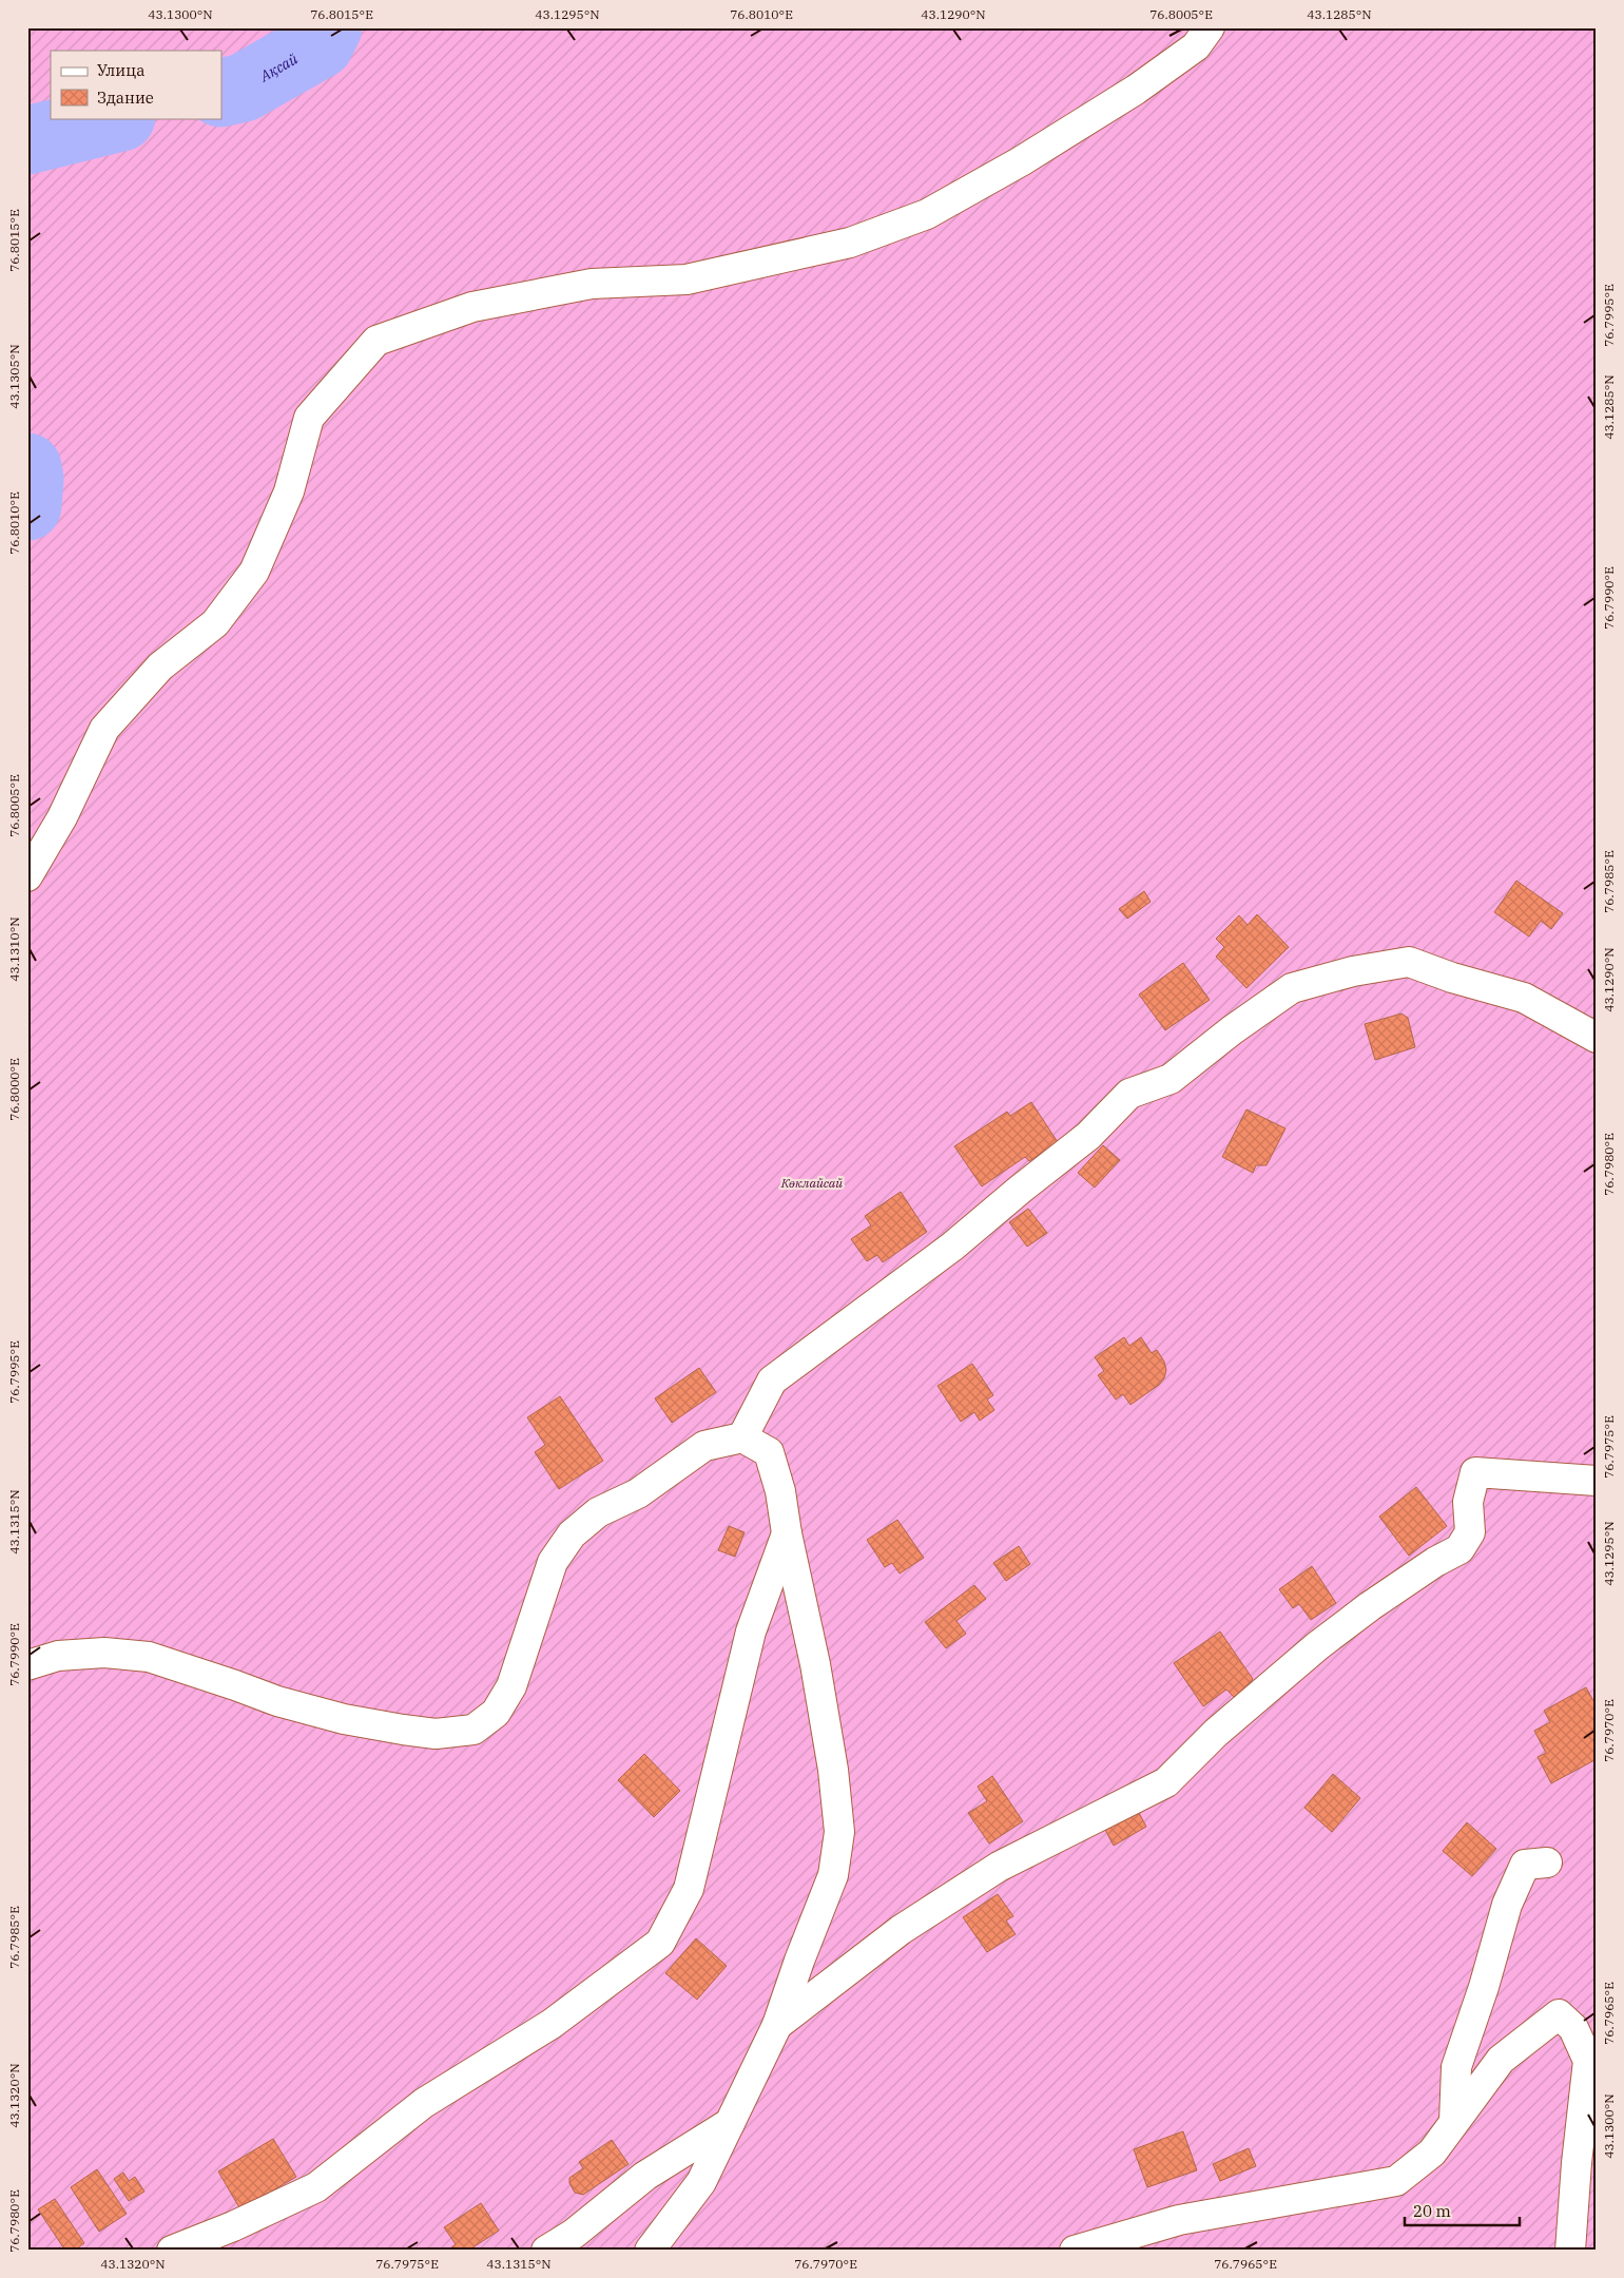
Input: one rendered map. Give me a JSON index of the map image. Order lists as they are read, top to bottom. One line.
{"water":["Ақсай"],"parks":["Көклайсай"],"legend":["Улица","Здание"],"scale_bar":"20 m","coordinates":["43.1300°N","76.8015°E","43.1295°N","76.8010°E","43.1290°N","76.8005°E","43.1285°N","76.7995°E","43.1305°N","76.7990°E","76.7985°E","43.1310°N","76.8000°E","76.7980°E","76.7975°E","43.1315°N","76.7970°E","76.7965°E","43.1320°N"]}
